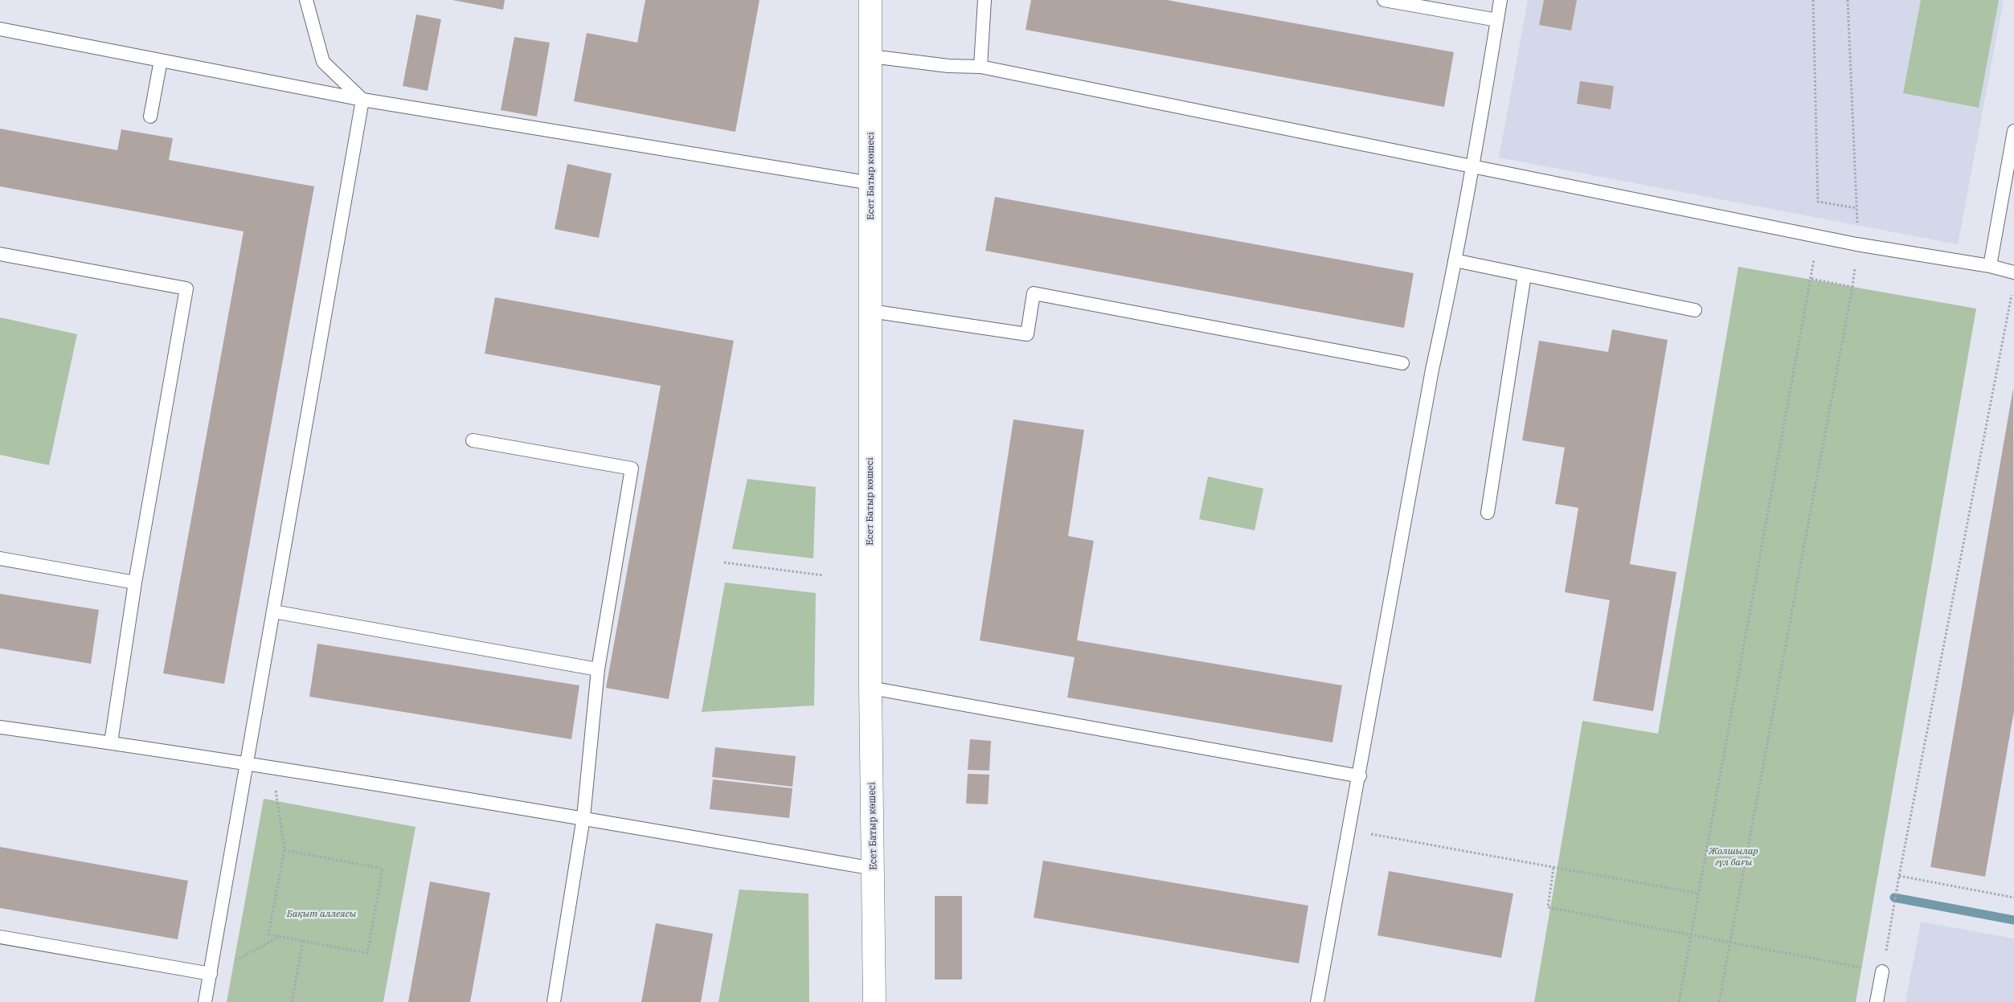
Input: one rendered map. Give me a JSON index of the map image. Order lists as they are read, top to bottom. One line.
{"streets":{"street":["Есет Батыр көшесі"]},"parks":["Жолшылар гүл бағы","Бақыт аллеясы"]}
